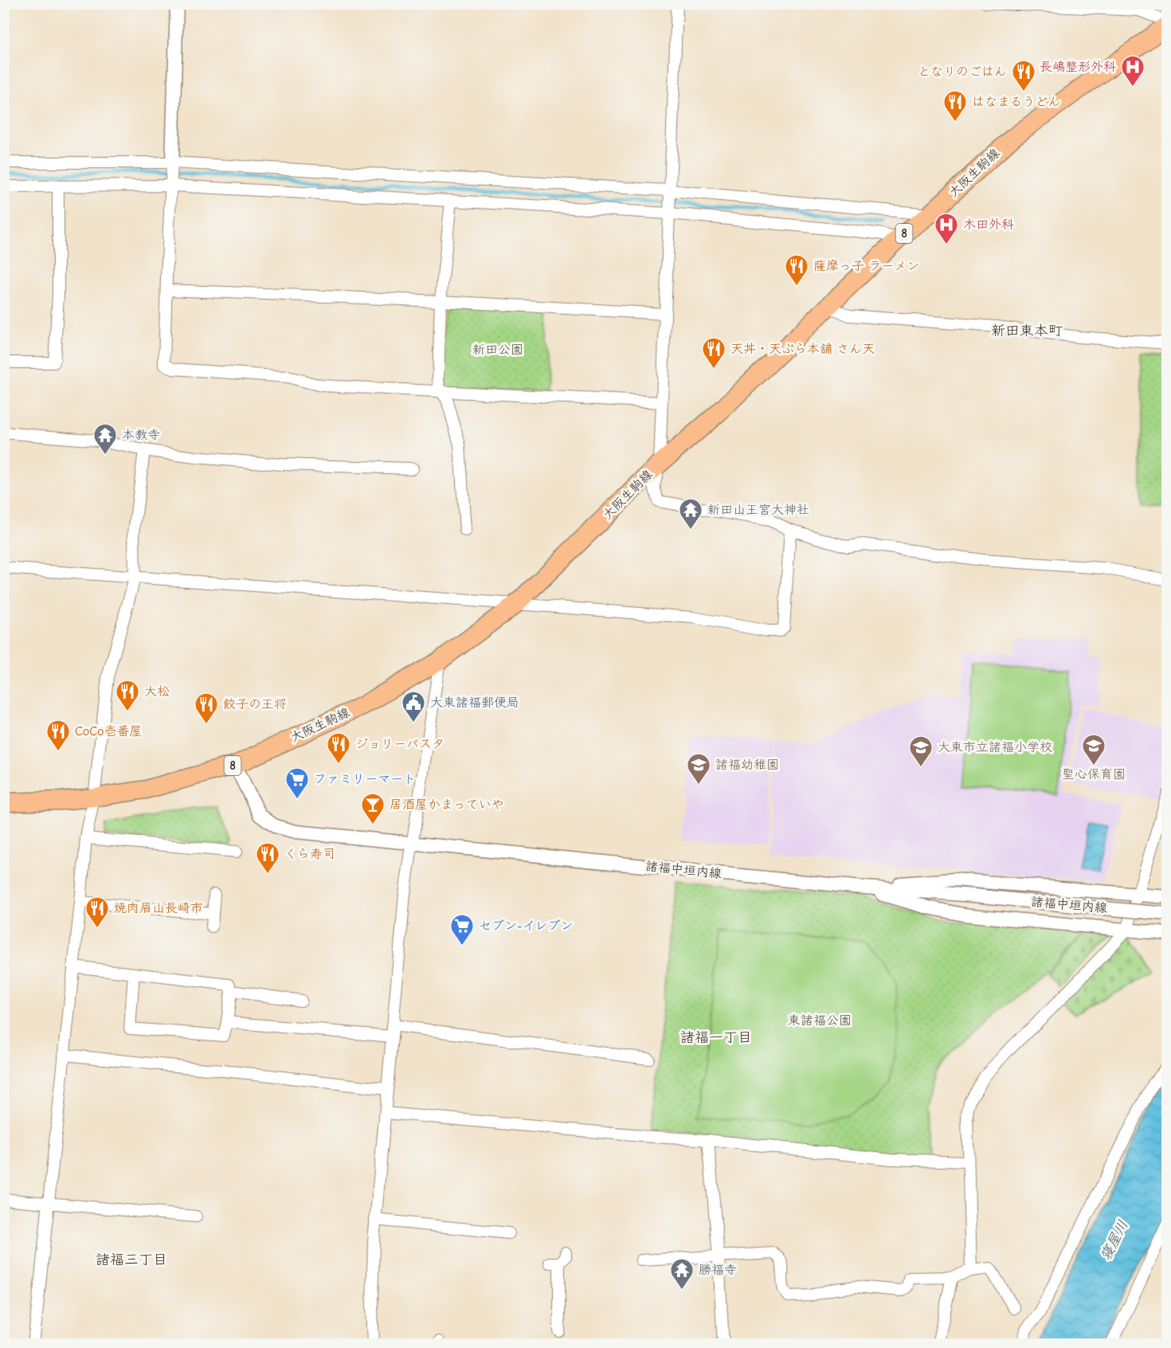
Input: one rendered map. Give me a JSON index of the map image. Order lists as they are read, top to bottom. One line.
{"streets":{"main road":["大阪生駒線","8"],"street":["諸福中垣内線"]},"crossings":[["大阪生駒線","諸福中垣内線"]],"districts":["新田東本町","諸福一丁目","諸福三丁目"],"water":["寝屋川"],"parks":["新田公園","東諸福公園"],"places":{"hospital":["長嶋整形外科","木田外科"],"restaurant":["となりのごはん","はなまるうどん","薩摩っ子 ラーメン","天丼・天ぷら本舗 さん天","大松","餃子の王将","CoCo壱番屋","ジョリーパスタ","くら寿司","焼肉眉山長崎市"],"temple":["本教寺","新田山王宮大神社","勝福寺"],"public building":["大東諸福郵便局"],"school or university":["聖心保育園","大東市立諸福小学校","諸福幼稚園"],"supermarket":["ファミリーマート","セブン-イレブン"],"bar":["居酒屋かまっていや"]}}
